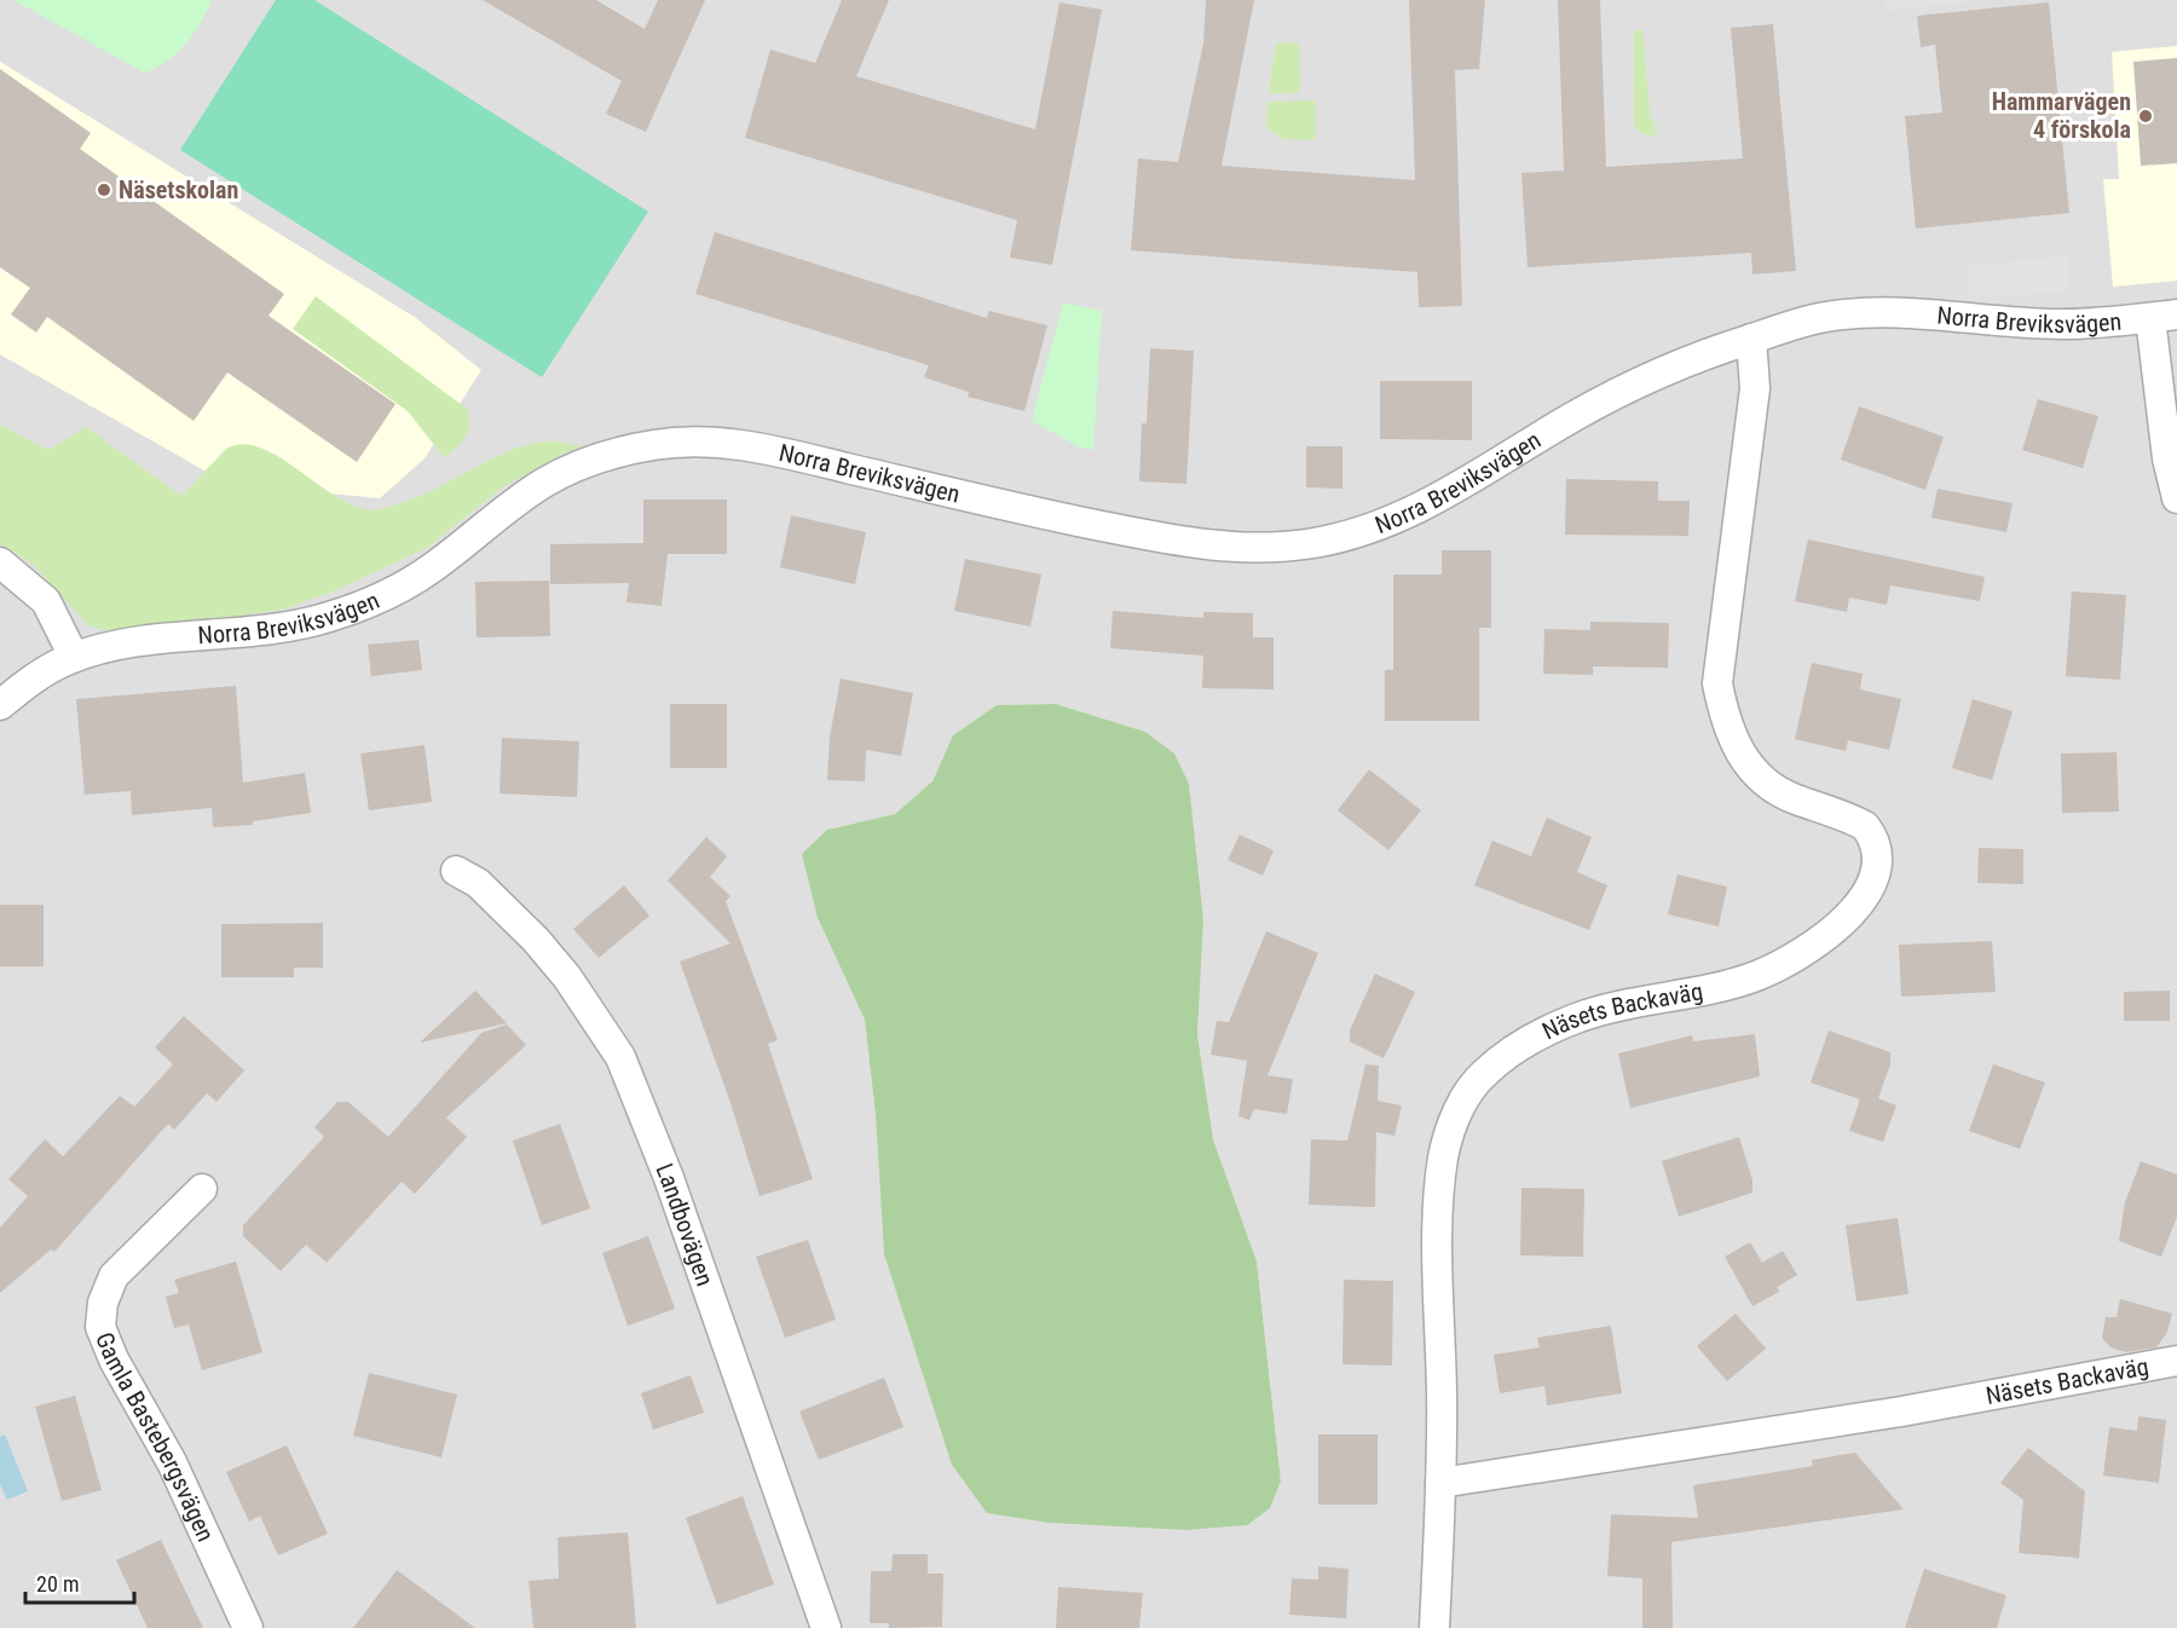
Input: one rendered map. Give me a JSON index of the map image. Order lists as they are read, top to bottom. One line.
{"streets":{"street":["Norra Breviksvägen","Näsets Backaväg","Landbovägen","Gamla Bastebergsvägen"]},"crossings":[["Norra Breviksvägen","Näsets Backaväg"]],"places":["Hammarvägen 4 förskola","Näsetskolan"],"scale_bar":"20 m"}
